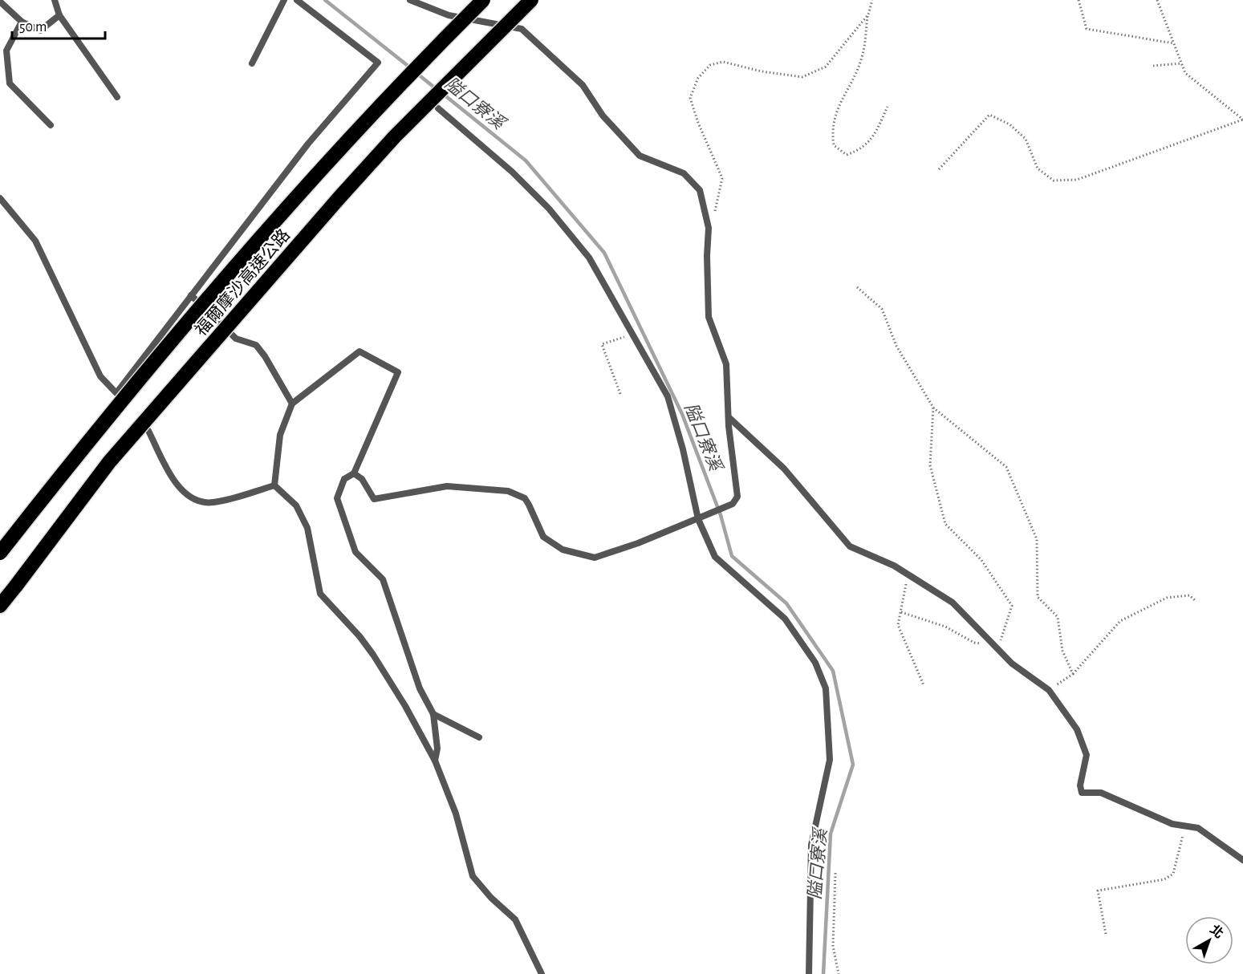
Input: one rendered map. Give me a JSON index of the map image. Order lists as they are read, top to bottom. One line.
{"streets":{"highway":["福爾摩沙高速公路"]},"water":["隘口寮溪"],"scale_bar":"50 m","north":"top right"}
